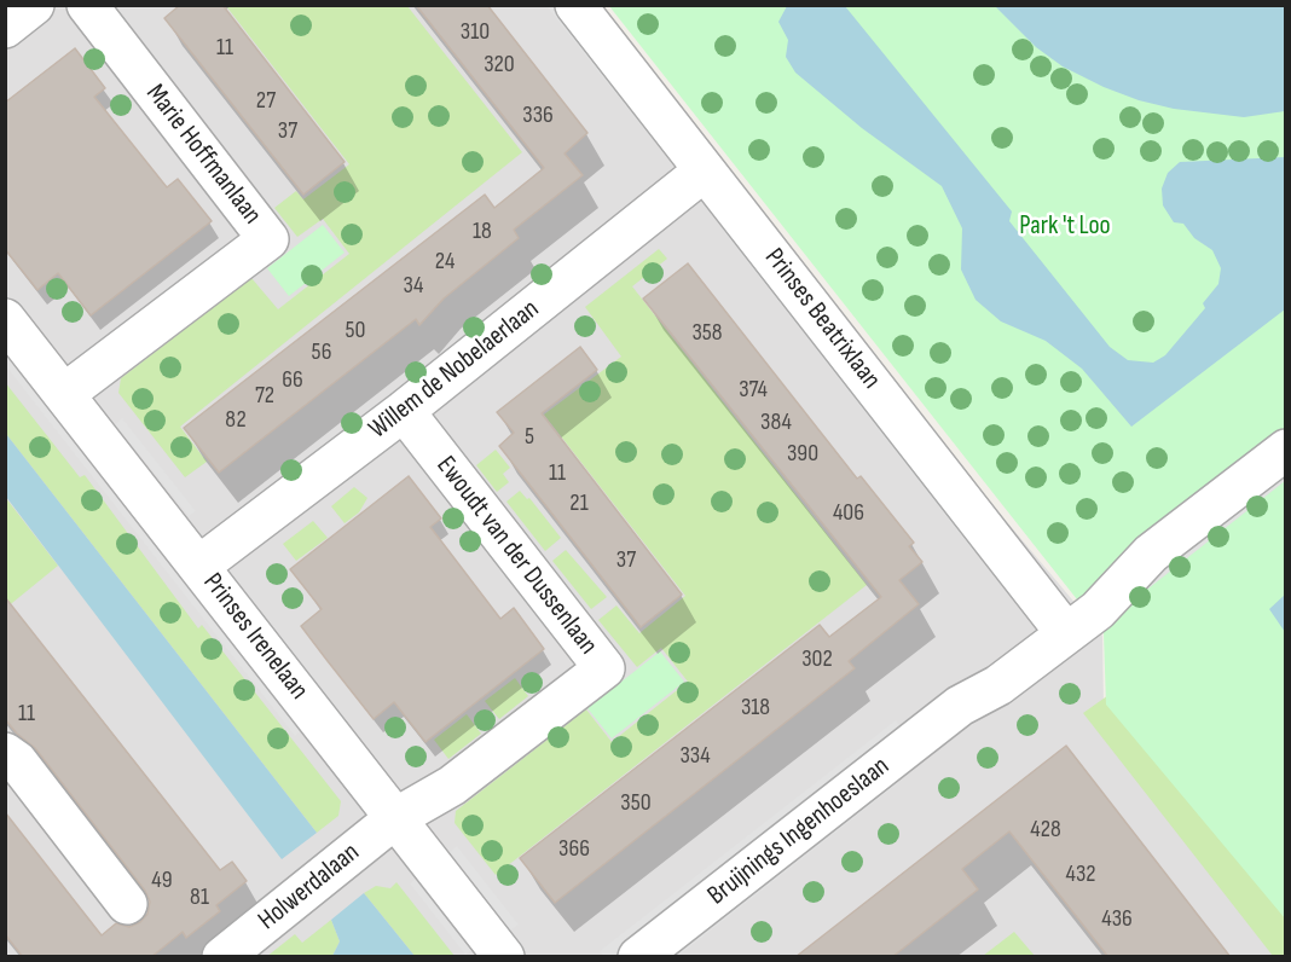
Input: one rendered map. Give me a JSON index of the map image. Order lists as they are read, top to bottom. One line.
{"streets":{"street":["Marie Hoffmanlaan","Prinses Beatrixlaan","Willem de Nobelaerlaan","Ewoudt van der Dussenlaan","Prinses Irenelaan","Bruijnings Ingenhoeslaan","Holwerdalaan"]},"crossings":[["Marie Hoffmanlaan","Prinses Irenelaan"],["Prinses Beatrixlaan","Willem de Nobelaerlaan"],["Prinses Beatrixlaan","Bruijnings Ingenhoeslaan"],["Willem de Nobelaerlaan","Ewoudt van der Dussenlaan"],["Willem de Nobelaerlaan","Prinses Irenelaan"],["Ewoudt van der Dussenlaan","Prinses Irenelaan"],["Ewoudt van der Dussenlaan","Holwerdalaan"],["Prinses Irenelaan","Holwerdalaan"]],"parks":["Park 't Loo"],"house_numbers":["310","11","320","27","336","37","18","24","34","50","358","56","66","374","72","82","384","5","390","11","21","406","37","302","318","11","334","350","428","366","432","49","81","436"]}
